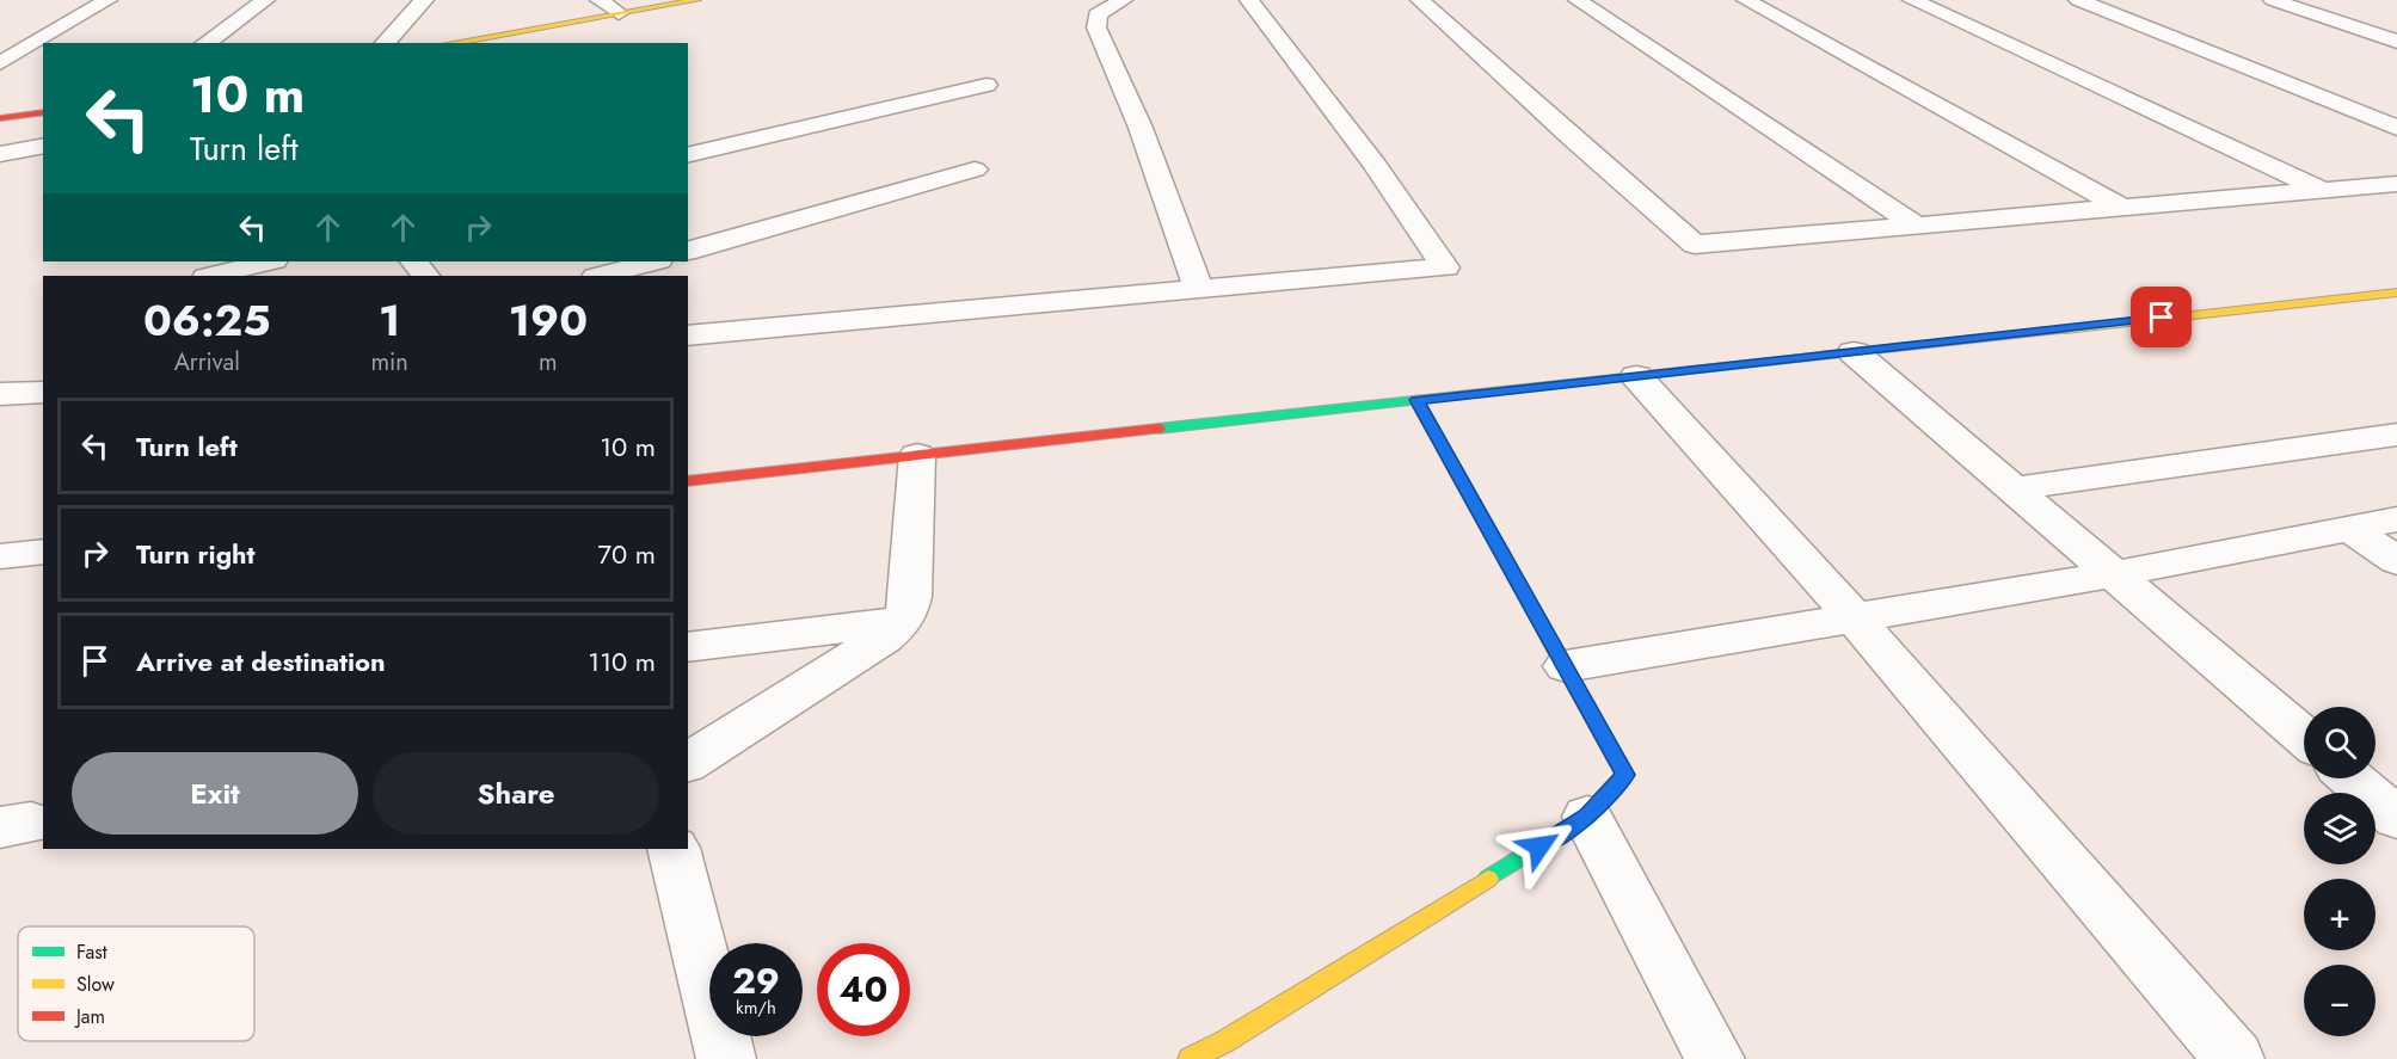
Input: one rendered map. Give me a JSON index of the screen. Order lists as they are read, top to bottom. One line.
{"legend":["Fast","Slow","Jam"],"page":{"turn":["10 m","Turn left"],"eta":["06:25","Arrival","1","min","190","m"],"list":[{"name":"Turn left","value":"10 m"},{"name":"Turn right","value":"70 m"},{"name":"Arrive at destination","value":"110 m"}],"map_buttons":["+","−"],"buttons":["Exit","Share"],"speed":"29 km/h","limit":"40"}}
